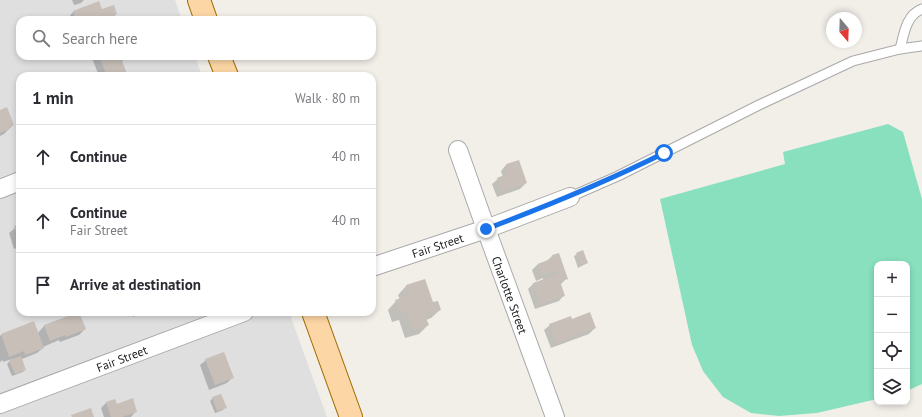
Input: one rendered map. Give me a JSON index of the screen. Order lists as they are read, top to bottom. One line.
{"streets":{"street":["Fair Street","Charlotte Street"]},"crossings":[["Fair Street","Charlotte Street"]],"north":"bottom","page":{"search":"Search here","heading":["1 min","Walk · 80 m"],"list":[["Continue","40 m"],["Continue","Fair Street","40 m"],"Arrive at destination"],"map_buttons":["+","−"]}}
